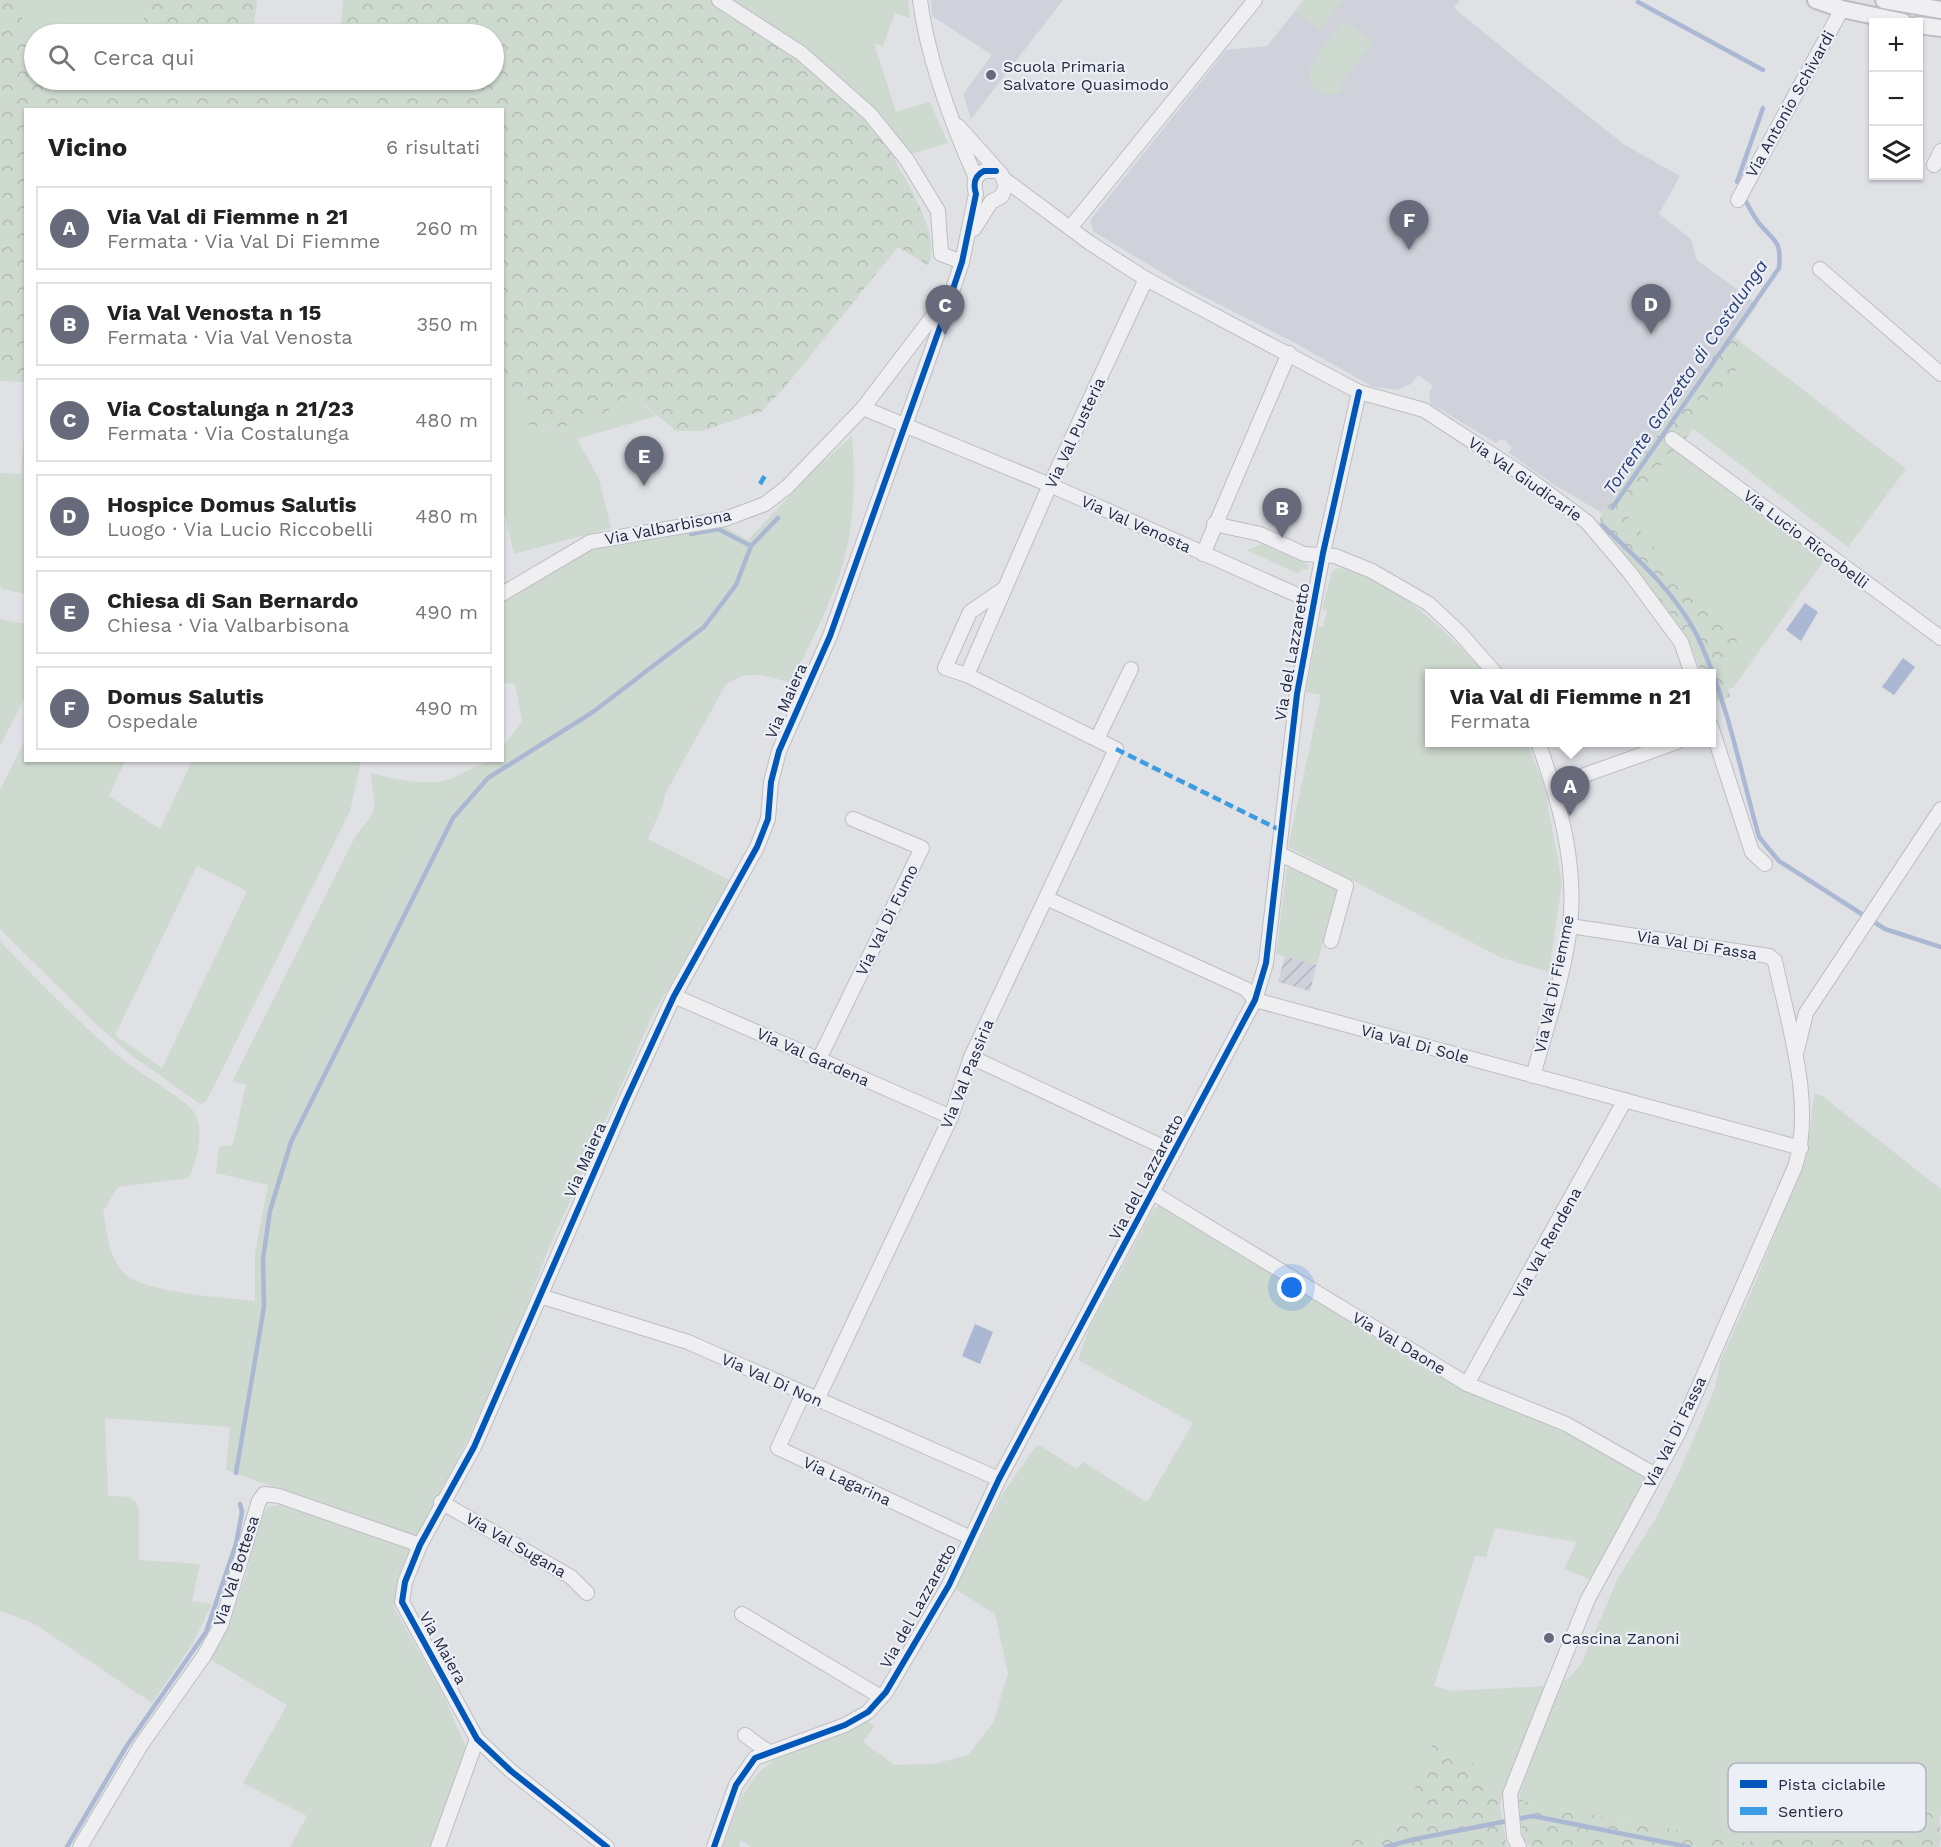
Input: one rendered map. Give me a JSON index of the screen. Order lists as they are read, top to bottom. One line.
{"streets":{"street":["Via Antonio Schivardi","Via Val Pusteria","Via Val Giudicarie","Via Val Venosta","Via Valbarbisona","Via Lucio Riccobelli","Via del Lazzaretto","Via Maiera","Via Val Di Fumo","Via Val Di Fassa","Via Val Di Fiemme","Via Val Di Sole","Via Val Gardena","Via Val Passiria","Via Val Rendena","Via Val Daone","Via Val Di Non","Via Lagarina","Via Val Sugana","Via Val Bottesa"]},"crossings":[["Via Val Pusteria","Via Val Venosta"],["Via Val Giudicarie","Via del Lazzaretto"],["Via Val Venosta","Via Valbarbisona"],["Via Val Venosta","Via del Lazzaretto"],["Via Val Venosta","Via Maiera"],["Via Valbarbisona","Via Maiera"],["Via del Lazzaretto","Via Val Di Sole"],["Via del Lazzaretto","Via Val Daone"],["Via del Lazzaretto","Via Val Di Non"],["Via del Lazzaretto","Via Lagarina"],["Via Maiera","Via Val Gardena"],["Via Maiera","Via Val Di Non"],["Via Maiera","Via Val Sugana"],["Via Maiera","Via Val Bottesa"],["Via Val Di Fumo","Via Val Gardena"],["Via Val Di Fassa","Via Val Di Fiemme"],["Via Val Di Fassa","Via Val Di Sole"],["Via Val Di Fassa","Via Val Daone"],["Via Val Di Fiemme","Via Val Di Sole"],["Via Val Di Sole","Via Val Passiria"],["Via Val Di Sole","Via Val Rendena"],["Via Val Gardena","Via Val Passiria"],["Via Val Passiria","Via Val Di Non"],["Via Val Rendena","Via Val Daone"],["Via Val Di Non","Via Lagarina"]],"water":["Torrente Garzetta di Costalunga"],"places":["Scuola Primaria Salvatore Quasimodo","Cascina Zanoni"],"legend":["Pista ciclabile","Sentiero"],"page":{"map_buttons":["+","−"],"search":"Cerca qui","heading":["Vicino","6 risultati"],"list":[{"mark":"A","name":"Via Val di Fiemme n 21","note":"Fermata · Via Val Di Fiemme","value":"260 m"},{"mark":"B","name":"Via Val Venosta n 15","note":"Fermata · Via Val Venosta","value":"350 m"},{"mark":"C","name":"Via Costalunga n 21/23","note":"Fermata · Via Costalunga","value":"480 m"},{"mark":"D","name":"Hospice Domus Salutis","note":"Luogo · Via Lucio Riccobelli","value":"480 m"},{"mark":"E","name":"Chiesa di San Bernardo","note":"Chiesa · Via Valbarbisona","value":"490 m"},{"mark":"F","name":"Domus Salutis","note":"Ospedale","value":"490 m"}],"pins":["F","D","C","E","B","A"],"popup":["Via Val di Fiemme n 21","Fermata"]}}
